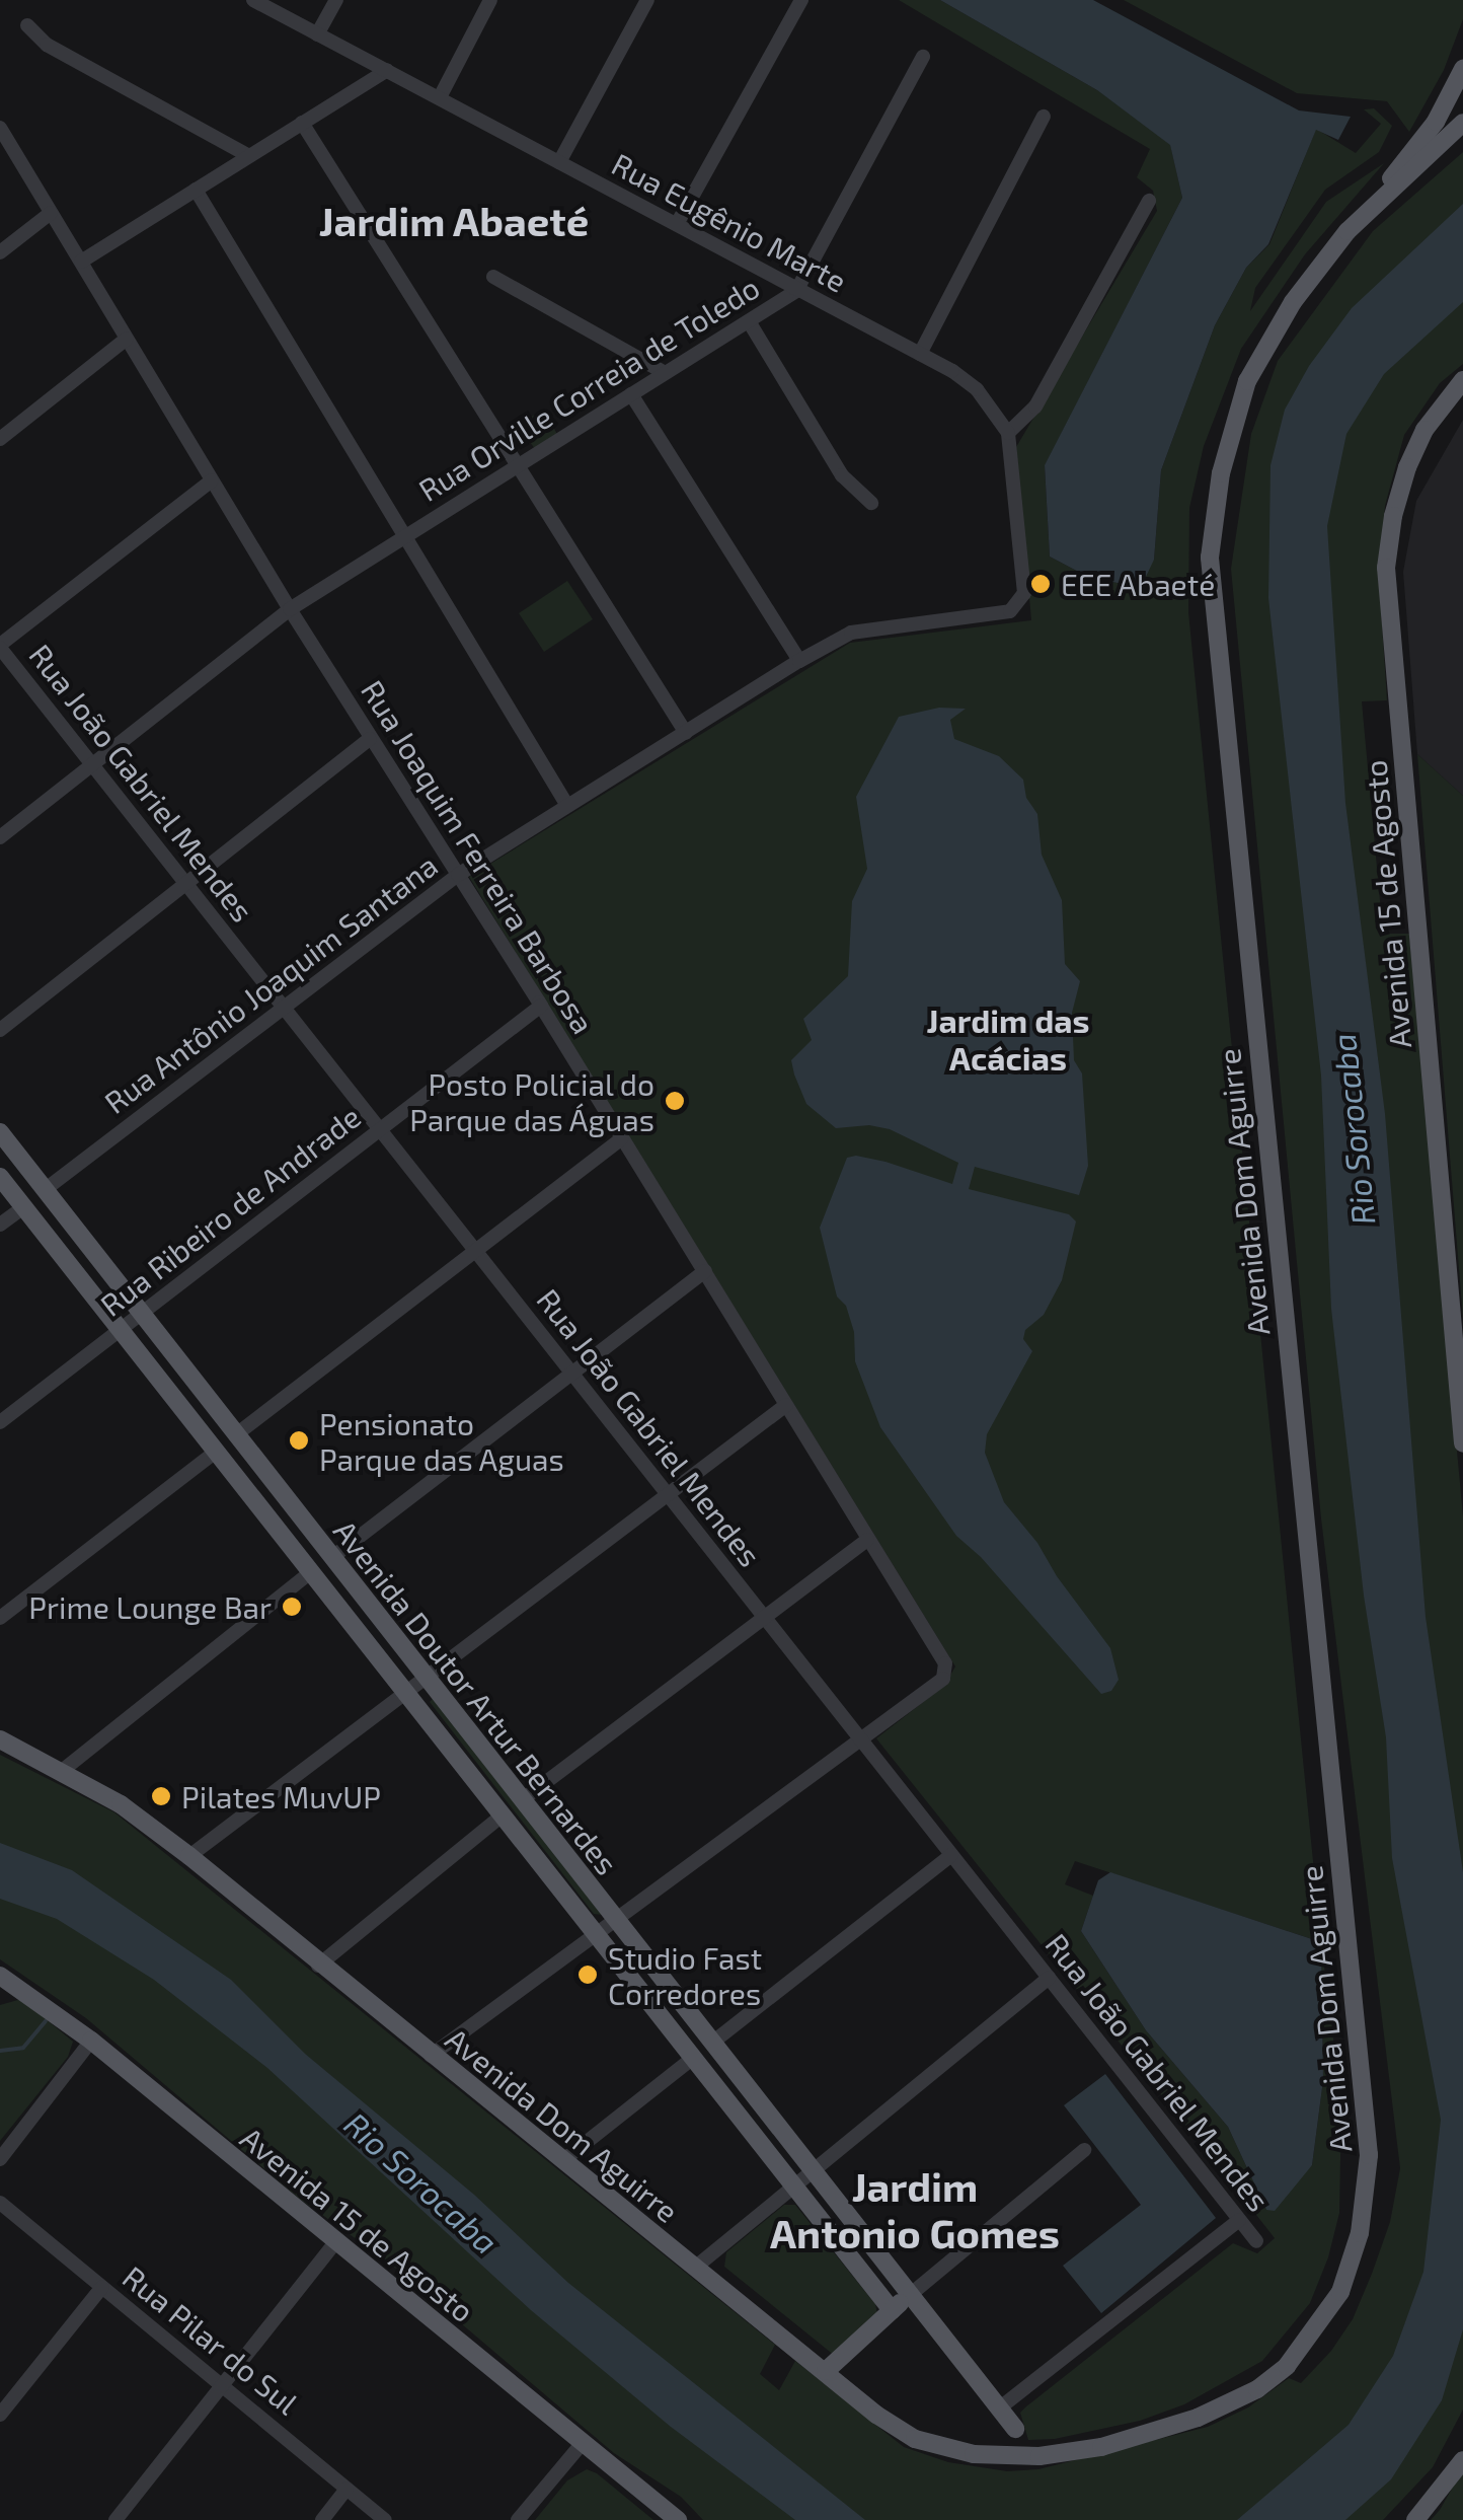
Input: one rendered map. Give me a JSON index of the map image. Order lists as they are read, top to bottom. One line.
{"streets":{"main road":["Avenida 15 de Agosto","Avenida Dom Aguirre","Avenida Doutor Artur Bernardes"],"street":["Rua Eugênio Marte","Rua Orville Correia de Toledo","Rua João Gabriel Mendes","Rua Joaquim Ferreira Barbosa","Rua Antônio Joaquim Santana","Rua Ribeiro de Andrade","Rua Pilar do Sul"]},"crossings":[["Rua Eugênio Marte","Rua Orville Correia de Toledo"],["Rua Eugênio Marte","Rua Antônio Joaquim Santana"],["Rua Orville Correia de Toledo","Rua João Gabriel Mendes"],["Rua Orville Correia de Toledo","Rua Joaquim Ferreira Barbosa"],["Rua João Gabriel Mendes","Rua Joaquim Ferreira Barbosa"],["Rua João Gabriel Mendes","Rua Antônio Joaquim Santana"],["Rua João Gabriel Mendes","Rua Ribeiro de Andrade"],["Rua Joaquim Ferreira Barbosa","Rua Antônio Joaquim Santana"],["Rua Joaquim Ferreira Barbosa","Rua Ribeiro de Andrade"],["Rua Antônio Joaquim Santana","Avenida Doutor Artur Bernardes"],["Rua Ribeiro de Andrade","Avenida Doutor Artur Bernardes"]],"districts":["Jardim Abaeté","Jardim das Acácias","Jardim Antonio Gomes"],"water":["Rio Sorocaba"],"places":["EEE Abaeté","Posto Policial do Parque das Águas","Pensionato Parque das Aguas","Prime Lounge Bar","Pilates MuvUP","Studio Fast Corredores"]}
